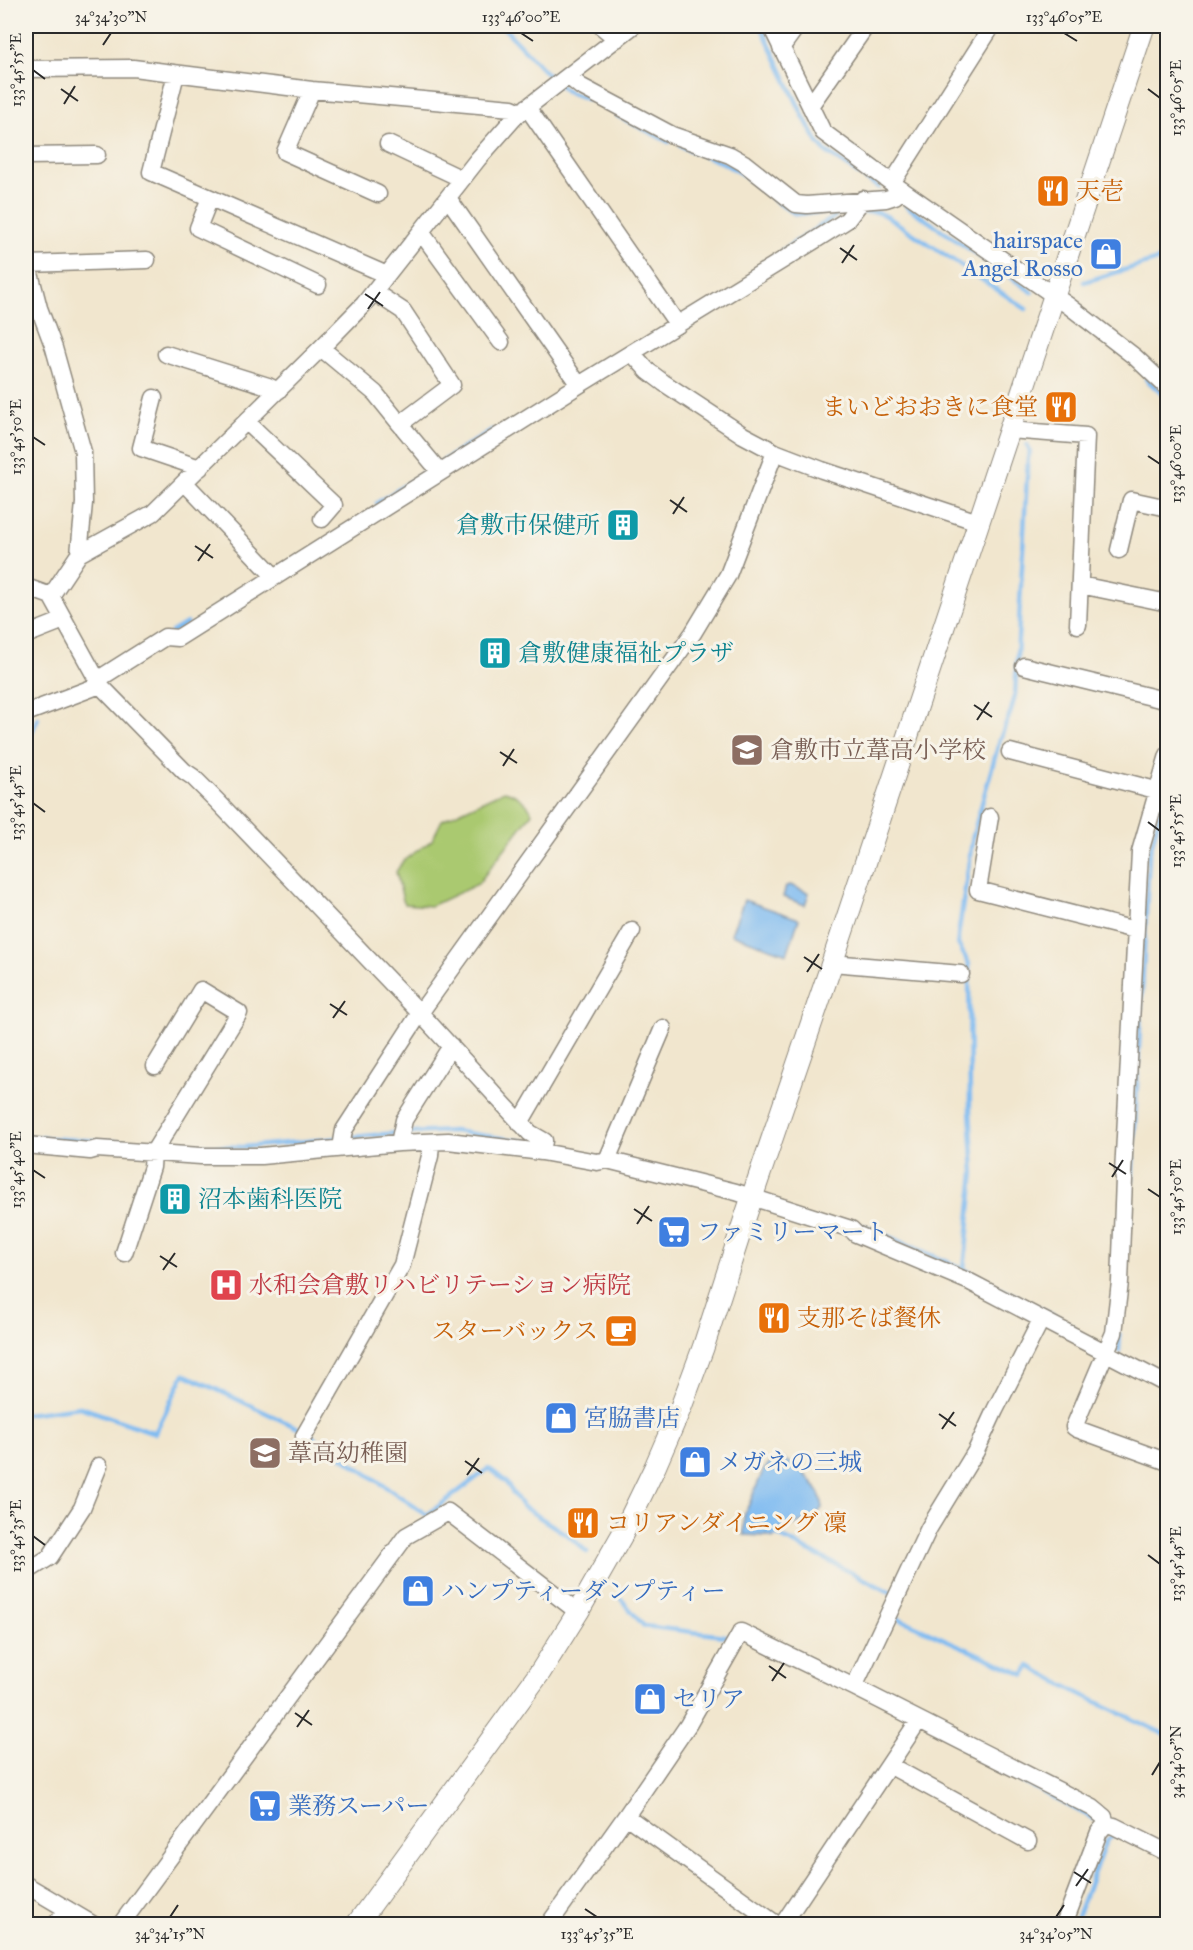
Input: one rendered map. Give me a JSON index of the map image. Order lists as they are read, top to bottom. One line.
{"places":{"restaurant":["天壱","まいどおおきに食堂","支那そば餐休","コリアンダイニング 凜"],"shop":["hairspace Angel Rosso","宮脇書店","メガネの三城","ハンプティーダンプティー","セリア"],"building":["倉敷市保健所","倉敷健康福祉プラザ","沼本歯科医院"],"school or university":["倉敷市立葦高小学校","葦高幼稚園"],"supermarket":["ファミリーマート","業務スーパー"],"hospital":["水和会倉敷リハビリテーション病院"],"cafe":["スターバックス"]},"coordinates":["34°34'30\"N","133°46'00\"E","133°46'05\"E","133°45'55\"E","133°45'50\"E","133°45'45\"E","133°45'40\"E","133°45'35\"E","34°34'05\"N","34°34'15\"N"]}
